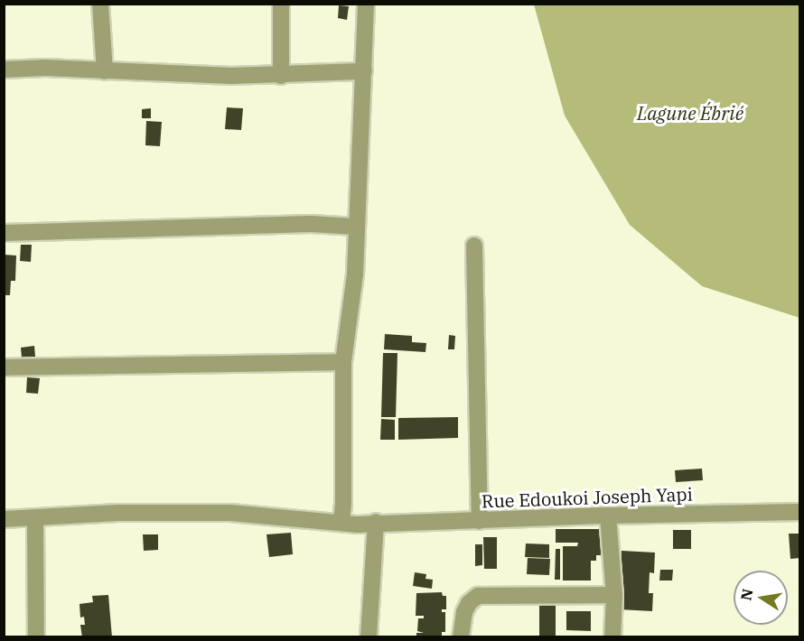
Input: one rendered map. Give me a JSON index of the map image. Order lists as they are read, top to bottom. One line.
{"streets":{"street":["Rue Edoukoi Joseph Yapi"]},"water":["Lagune Ébrié"],"north":"left"}
